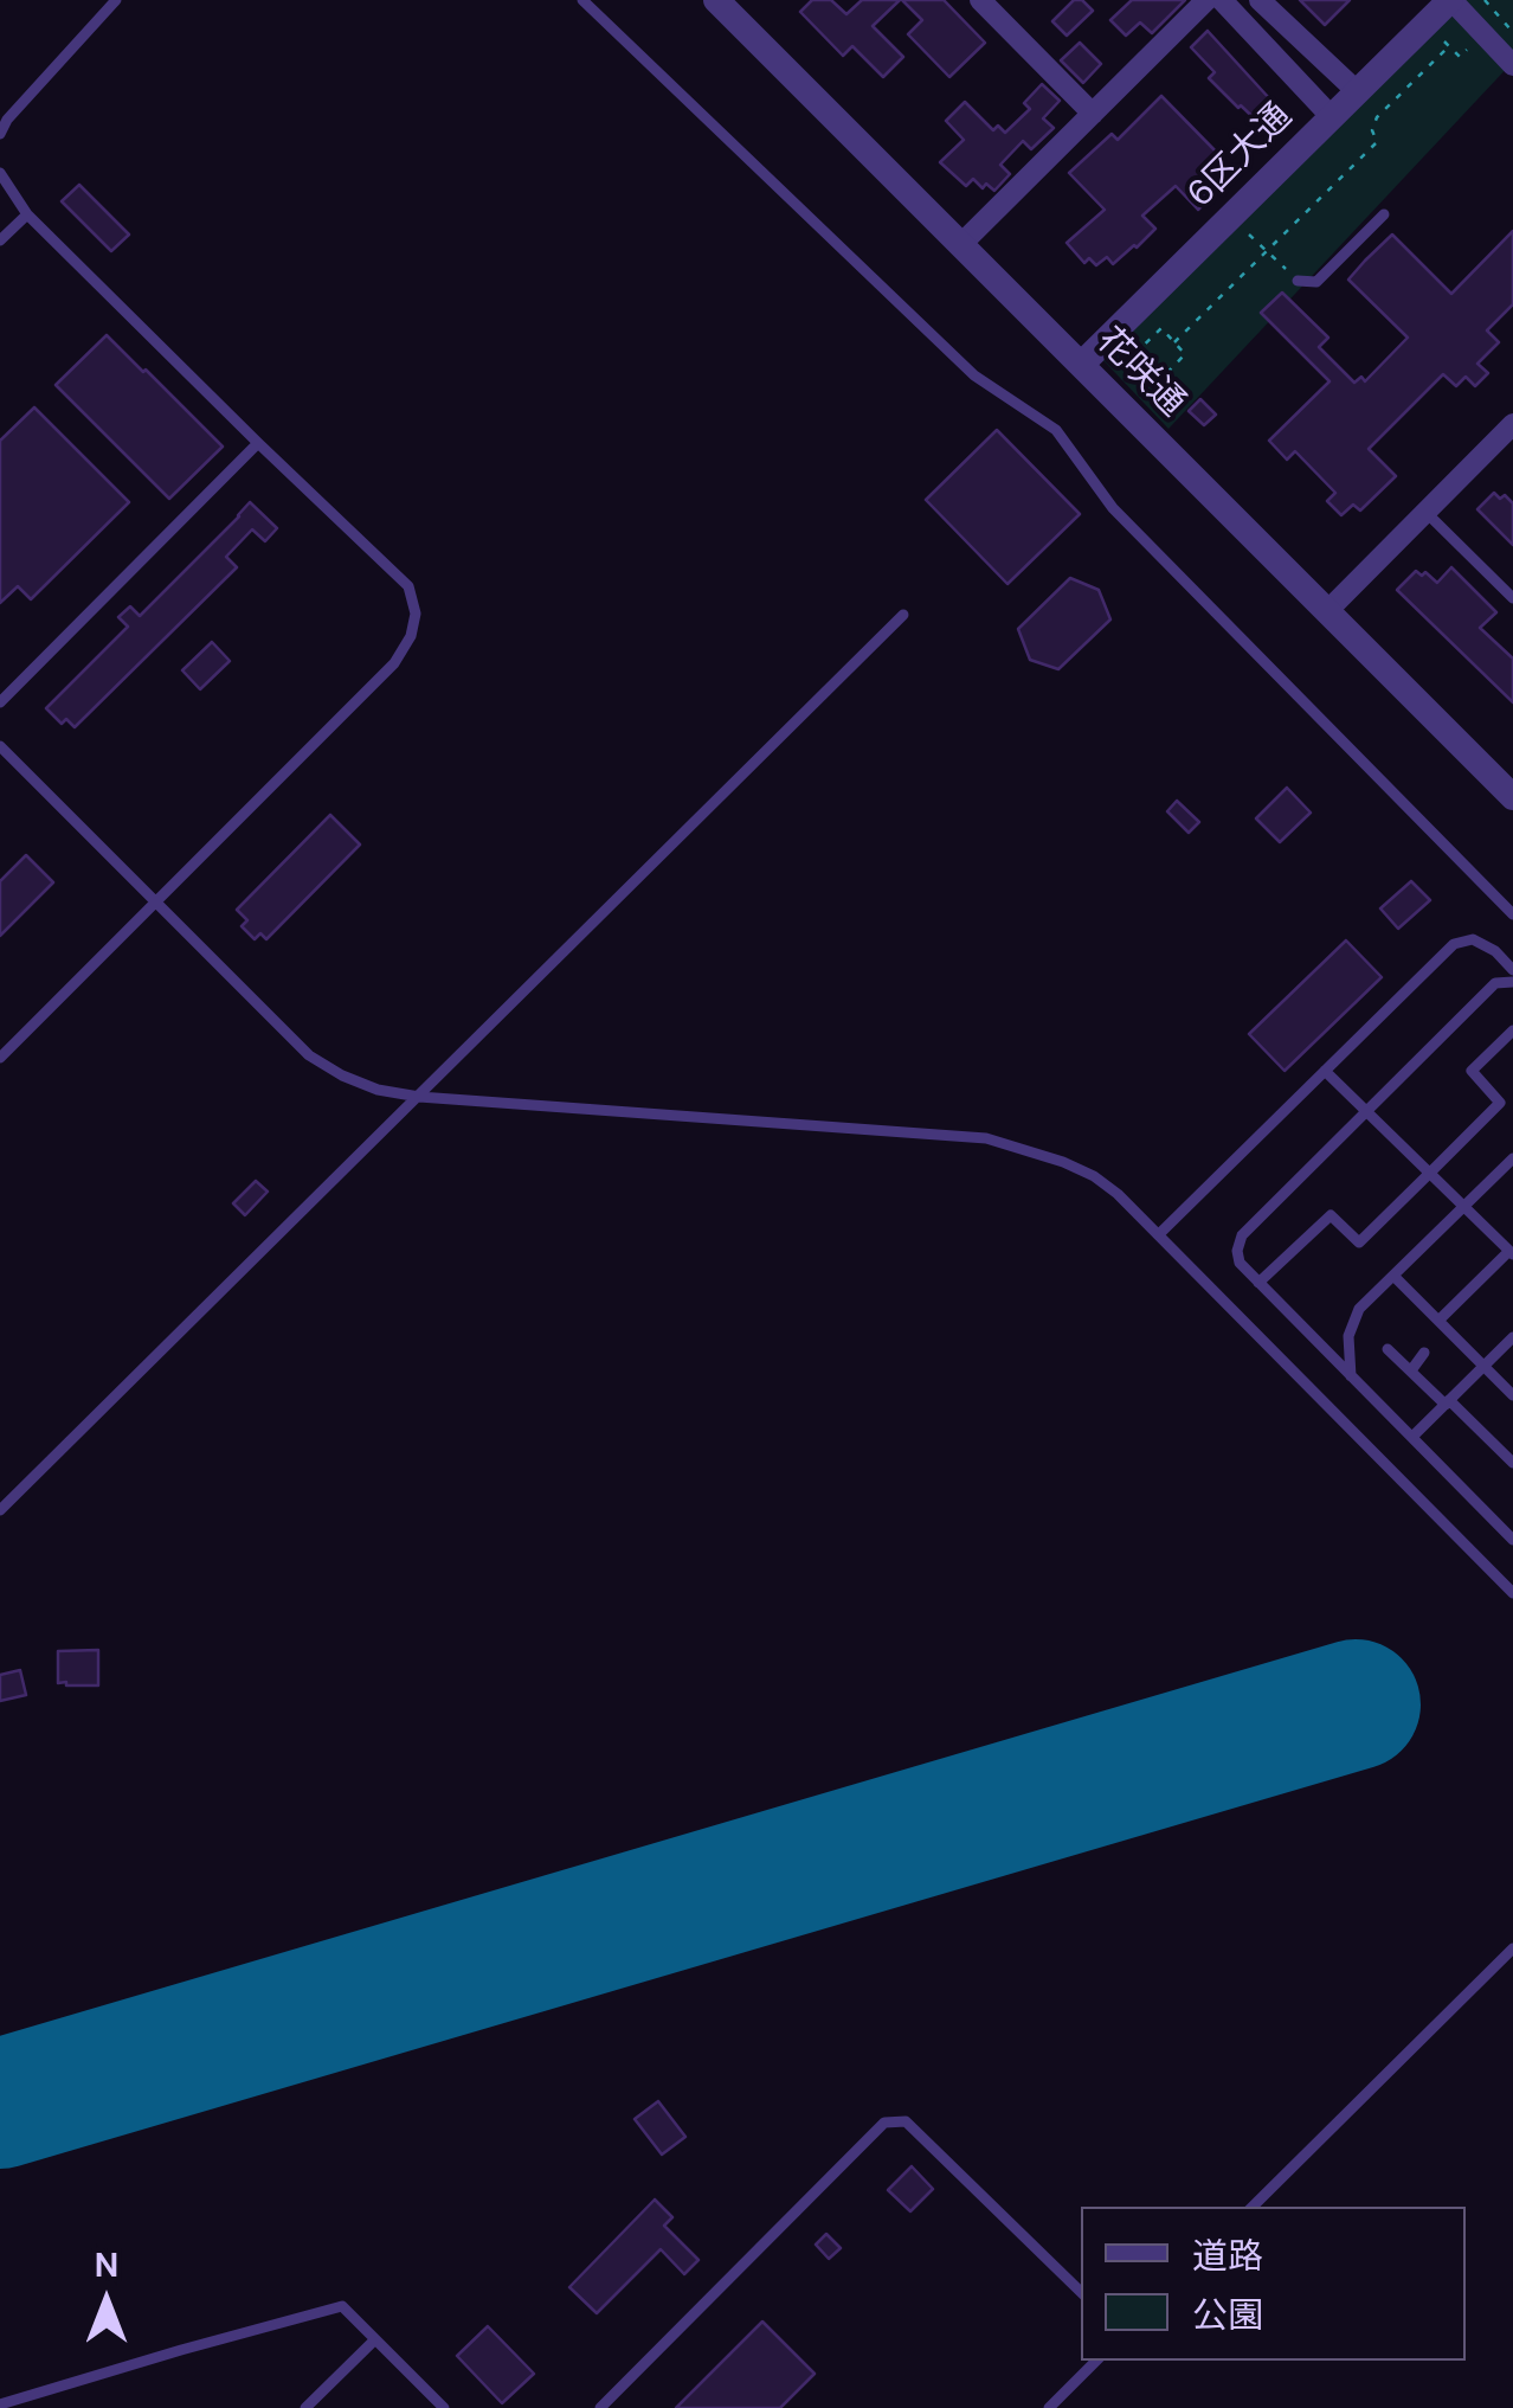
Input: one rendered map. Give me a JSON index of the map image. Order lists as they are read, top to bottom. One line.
{"streets":{"street":["6区大通","花咲通"]},"crossings":[["6区大通","花咲通"]],"legend":["道路","公園"],"north":"top"}
